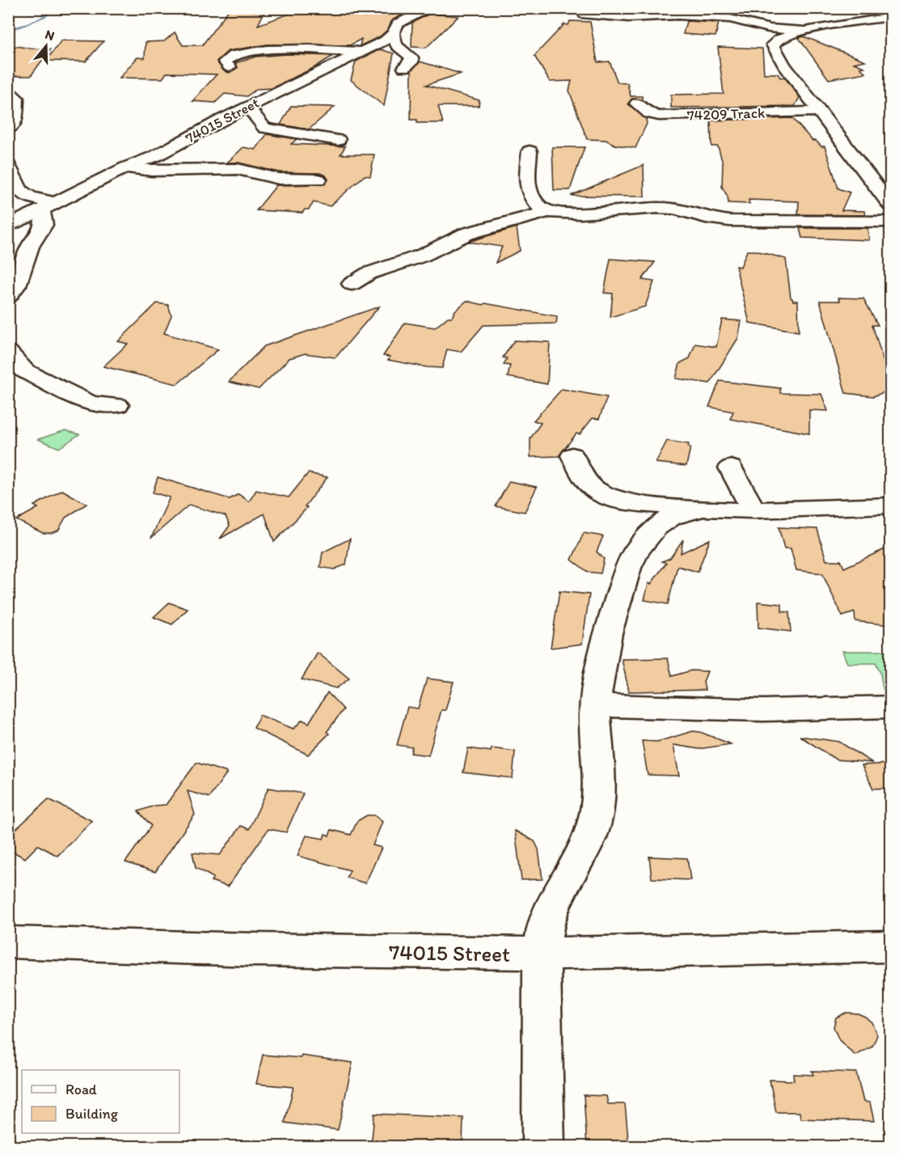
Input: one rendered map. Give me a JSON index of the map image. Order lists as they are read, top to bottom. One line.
{"streets":{"street":["74209 Track","74015 Street"]},"legend":["Road","Building"],"north":"top"}
